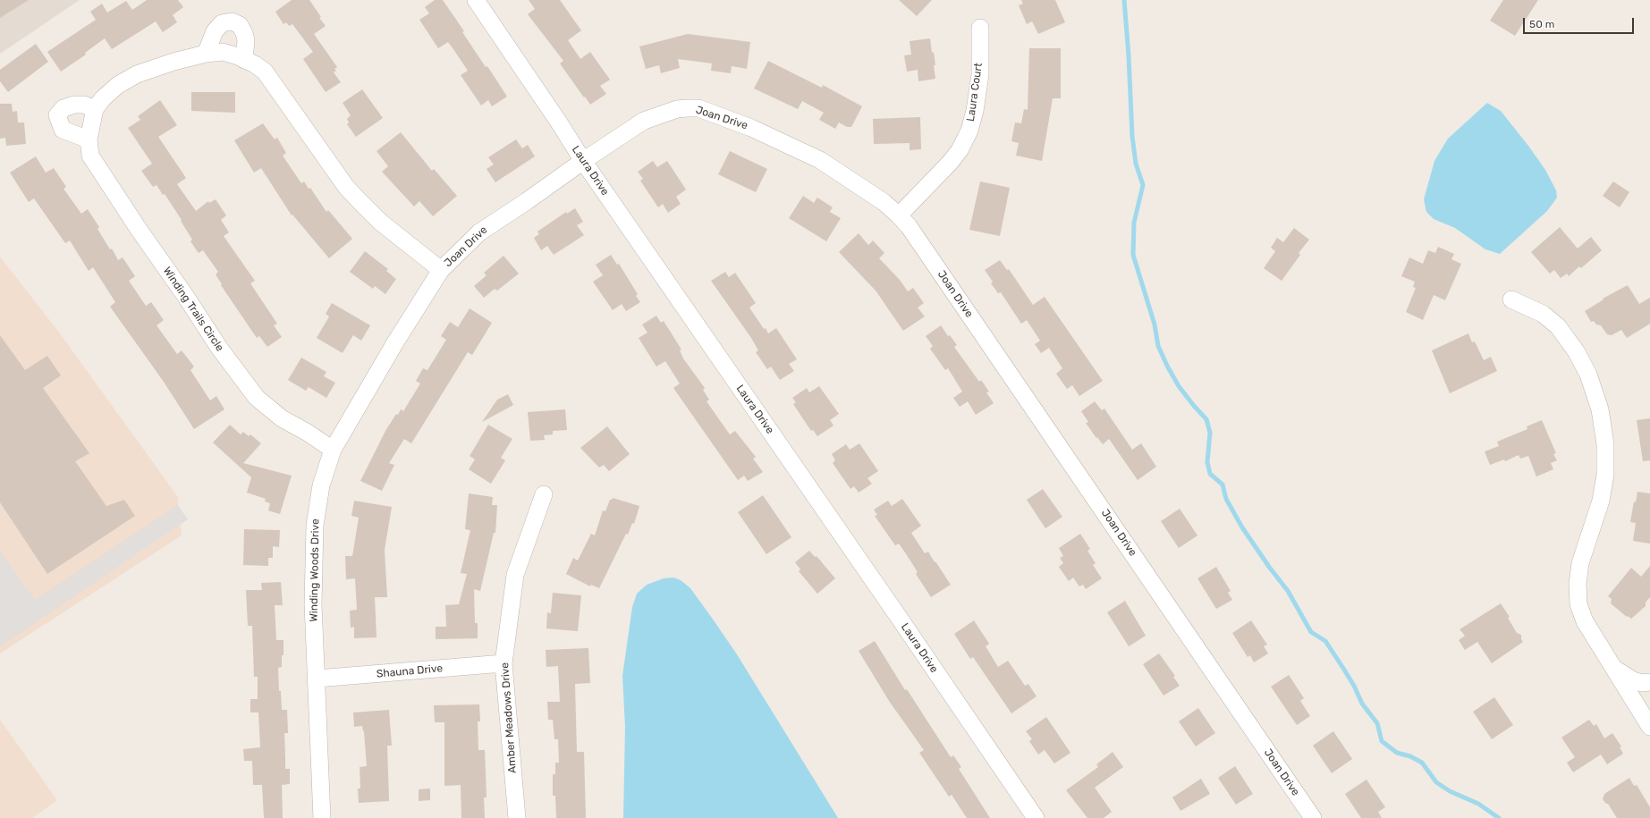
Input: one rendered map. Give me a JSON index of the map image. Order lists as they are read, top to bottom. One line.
{"streets":{"street":["Laura Court","Joan Drive","Laura Drive","Winding Trails Circle","Winding Woods Drive","Shauna Drive","Amber Meadows Drive"]},"crossings":[["Laura Court","Joan Drive"],["Joan Drive","Laura Drive"],["Joan Drive","Winding Trails Circle"],["Joan Drive","Winding Woods Drive"],["Winding Trails Circle","Winding Woods Drive"],["Winding Woods Drive","Shauna Drive"],["Shauna Drive","Amber Meadows Drive"]],"scale_bar":"50 m"}
